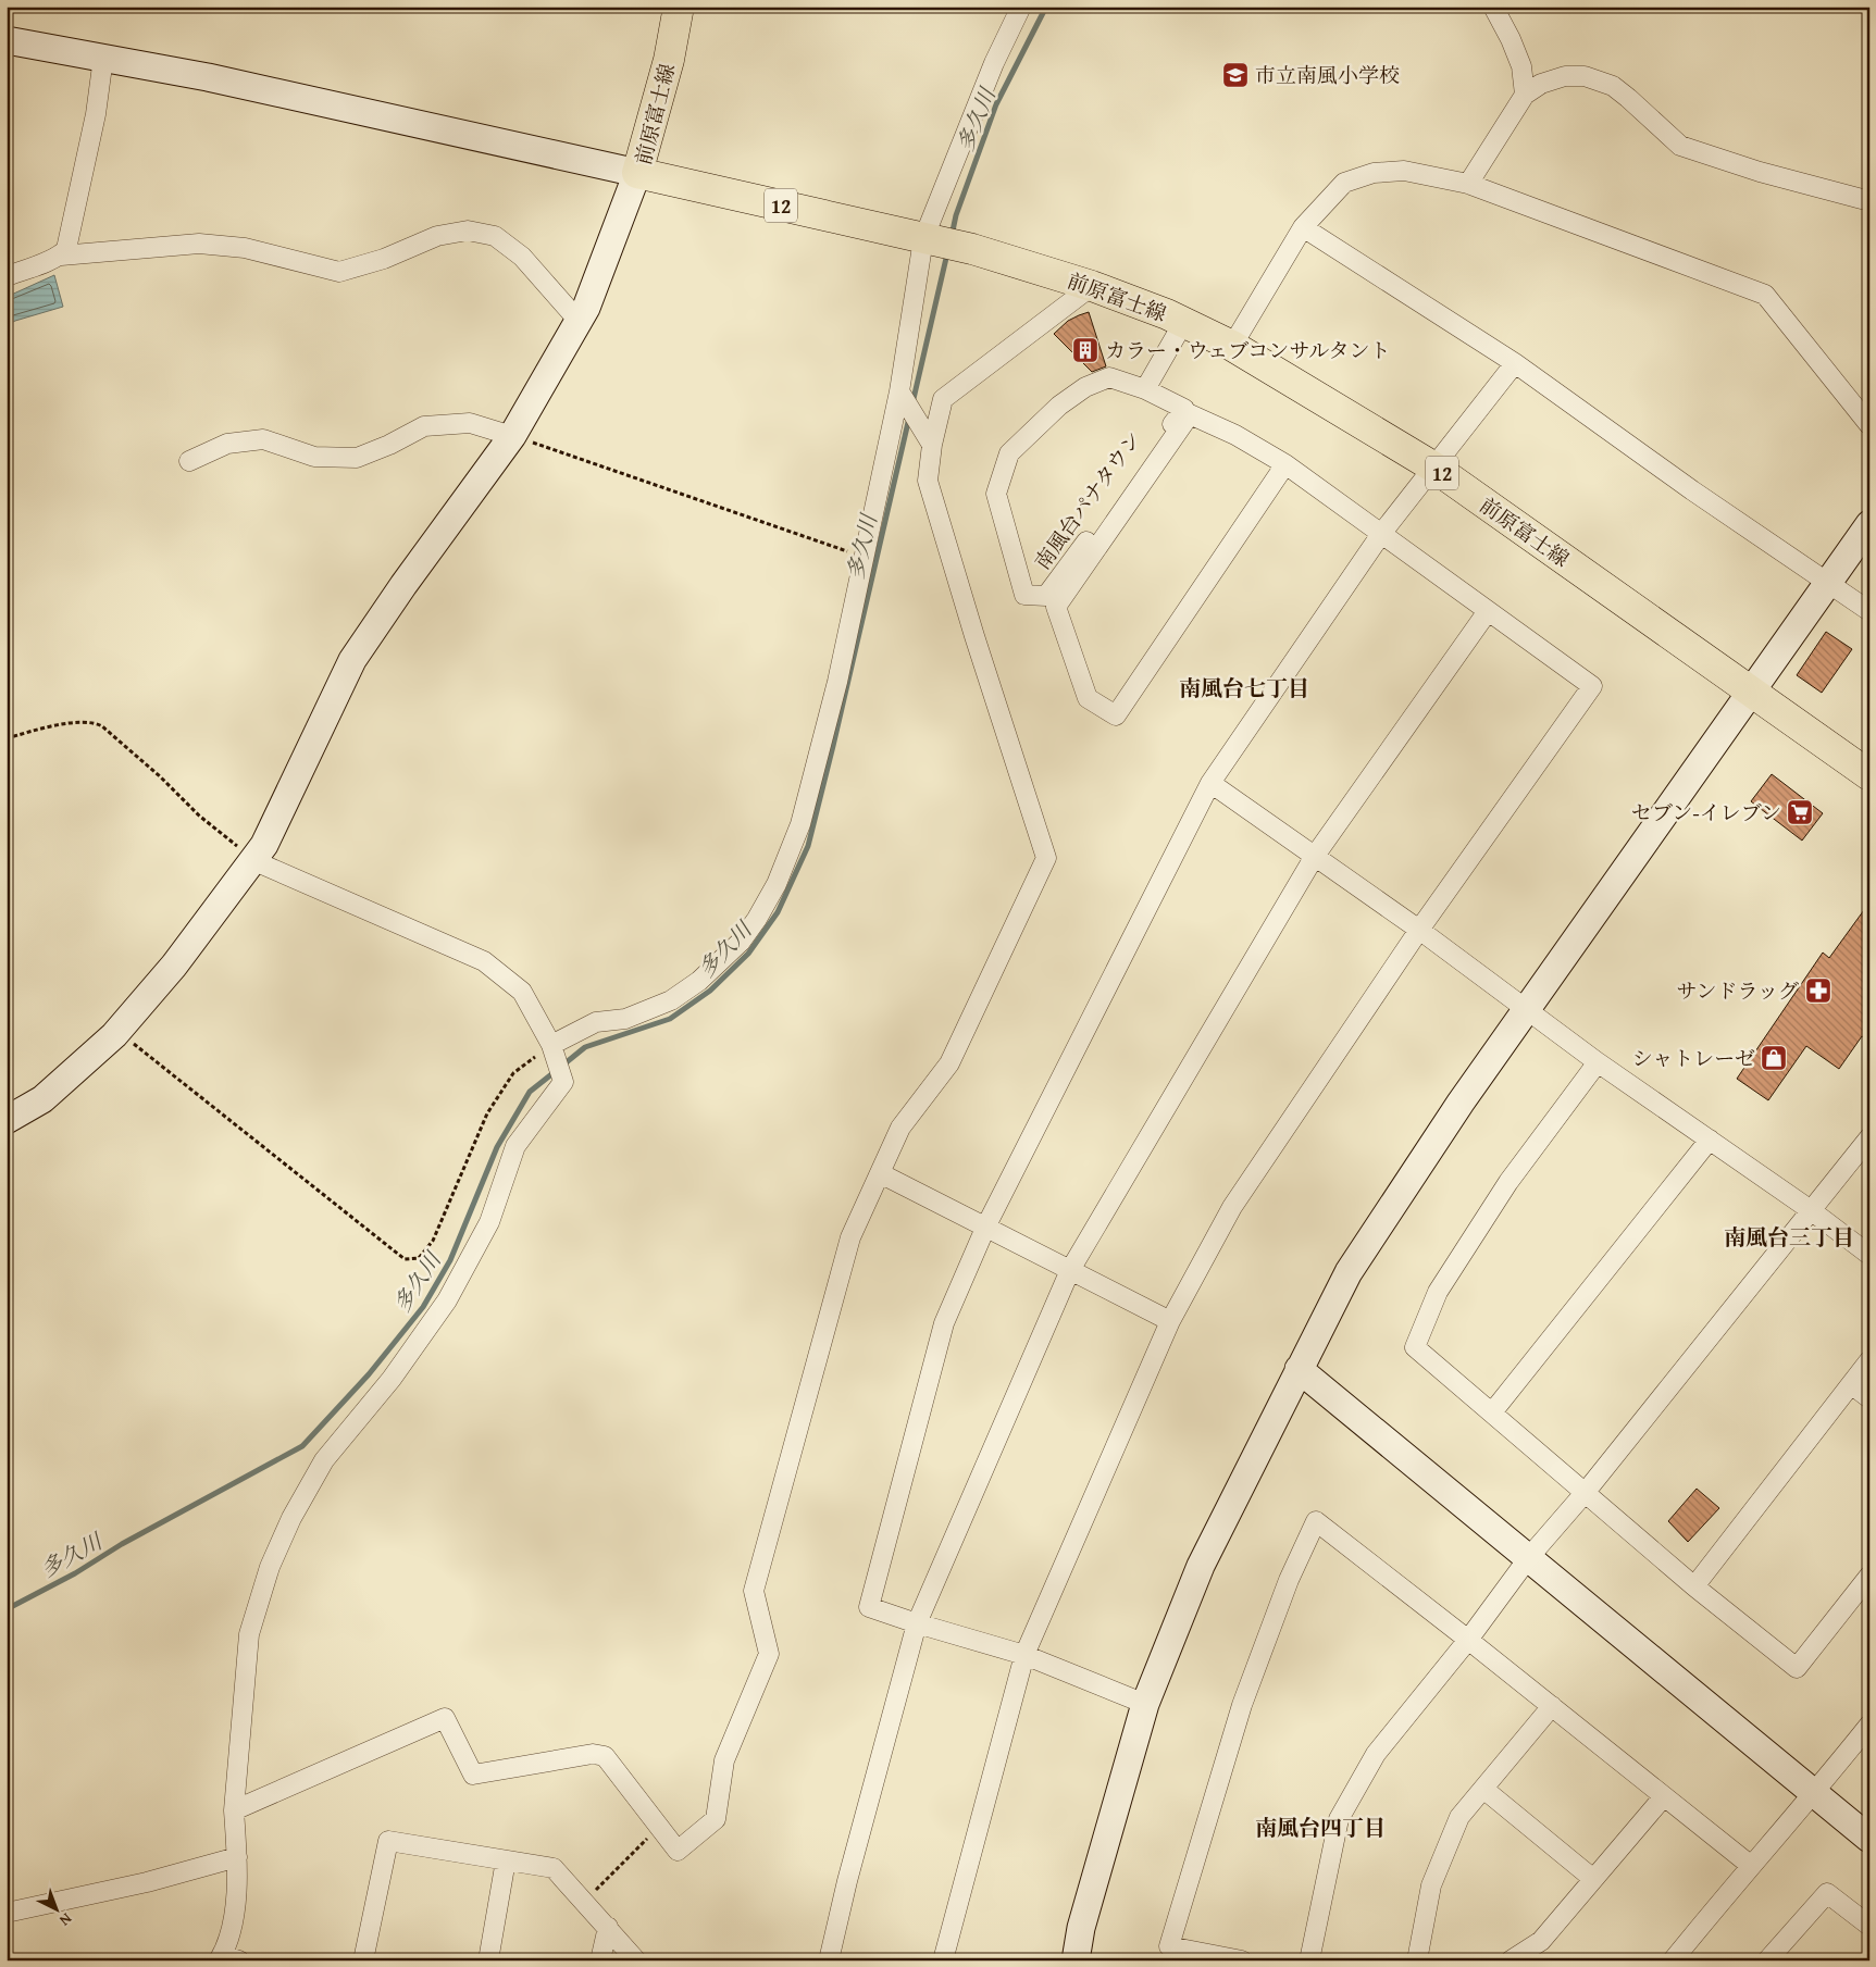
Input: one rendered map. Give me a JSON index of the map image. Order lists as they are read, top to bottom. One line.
{"streets":{"main road":["前原富士線","12"],"street":["南風台パナタウン"]},"districts":["南風台七丁目","南風台三丁目","南風台四丁目"],"water":["多久川"],"places":{"school or university":["市立南風小学校"],"building":["カラー・ウェブコンサルタント"],"supermarket":["セブン-イレブン"],"pharmacy":["サンドラッグ"],"shop":["シャトレーゼ"]},"north":"bottom right"}
